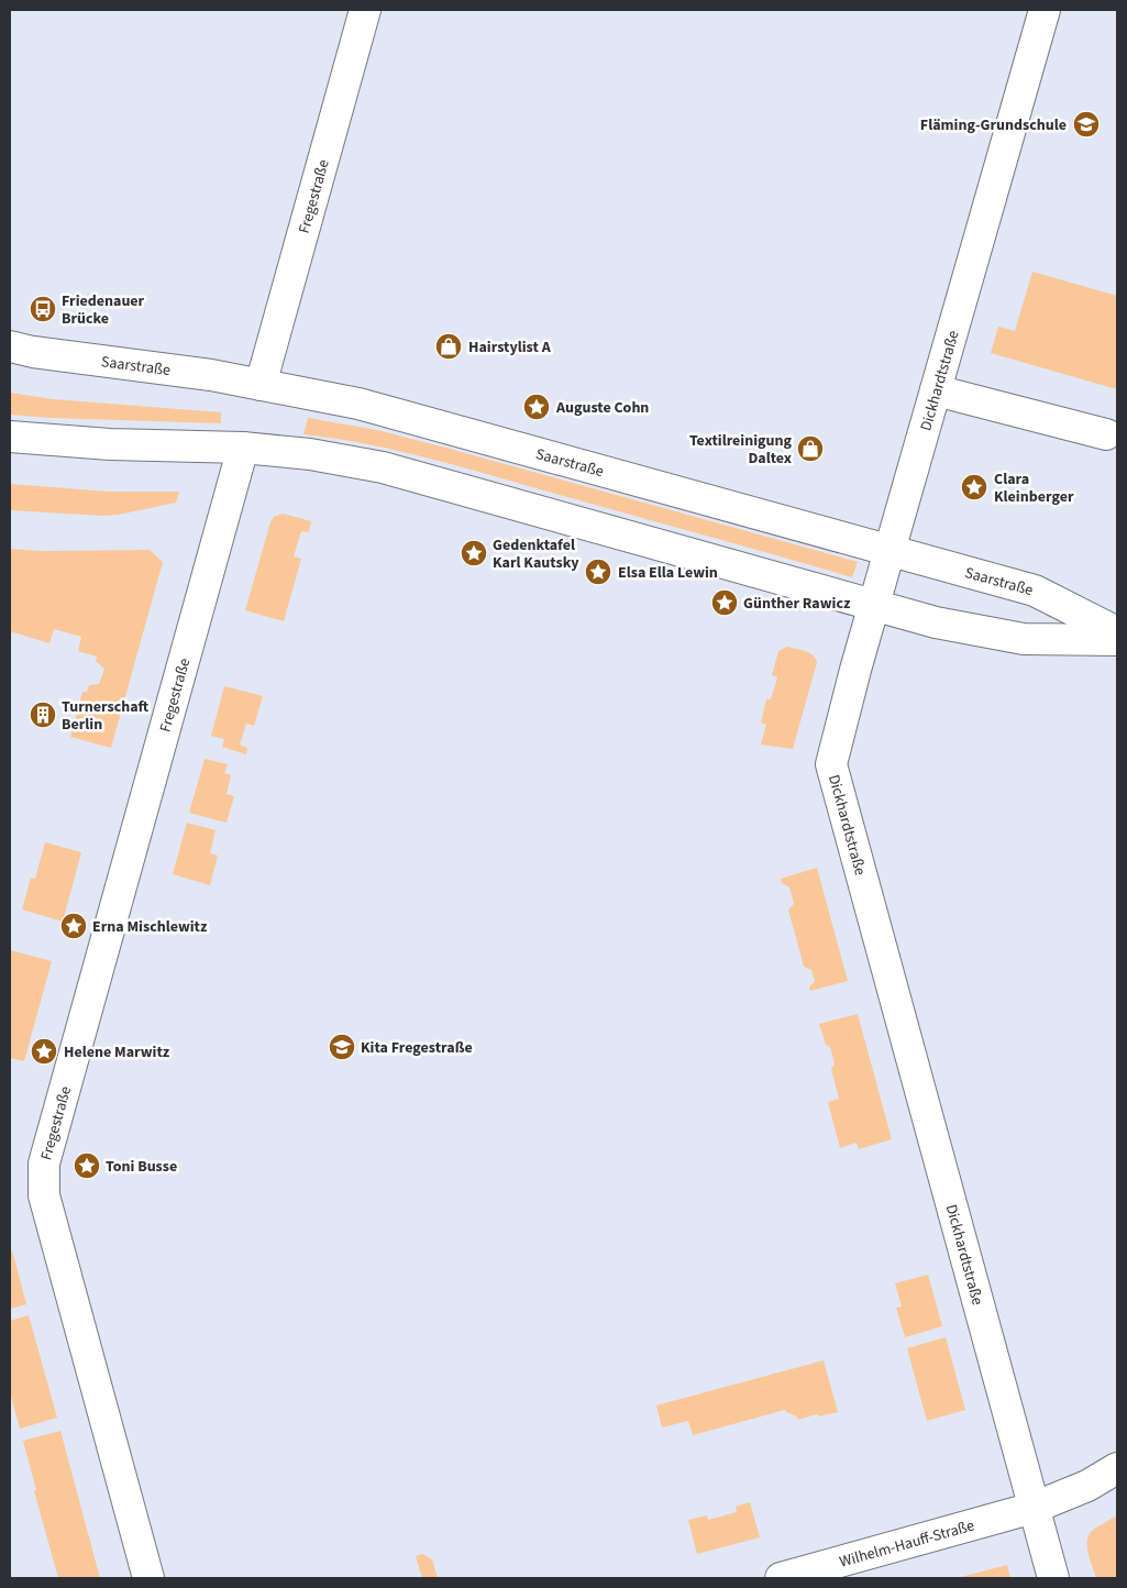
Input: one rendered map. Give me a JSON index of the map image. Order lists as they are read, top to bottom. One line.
{"streets":{"street":["Fregestraße","Saarstraße","Dickhardtstraße","Wilhelm-Hauff-Straße"]},"crossings":[["Fregestraße","Saarstraße"],["Saarstraße","Dickhardtstraße"],["Dickhardtstraße","Wilhelm-Hauff-Straße"]],"places":{"school or university":["Fläming-Grundschule","Kita Fregestraße"],"bus stop":["Friedenauer Brücke"],"shop":["Hairstylist A","Textilreinigung Daltex"],"place":["Auguste Cohn","Clara Kleinberger","Gedenktafel Karl Kautsky","Elsa Ella Lewin","Günther Rawicz","Erna Mischlewitz","Helene Marwitz","Toni Busse"],"building":["Turnerschaft Berlin"]}}
